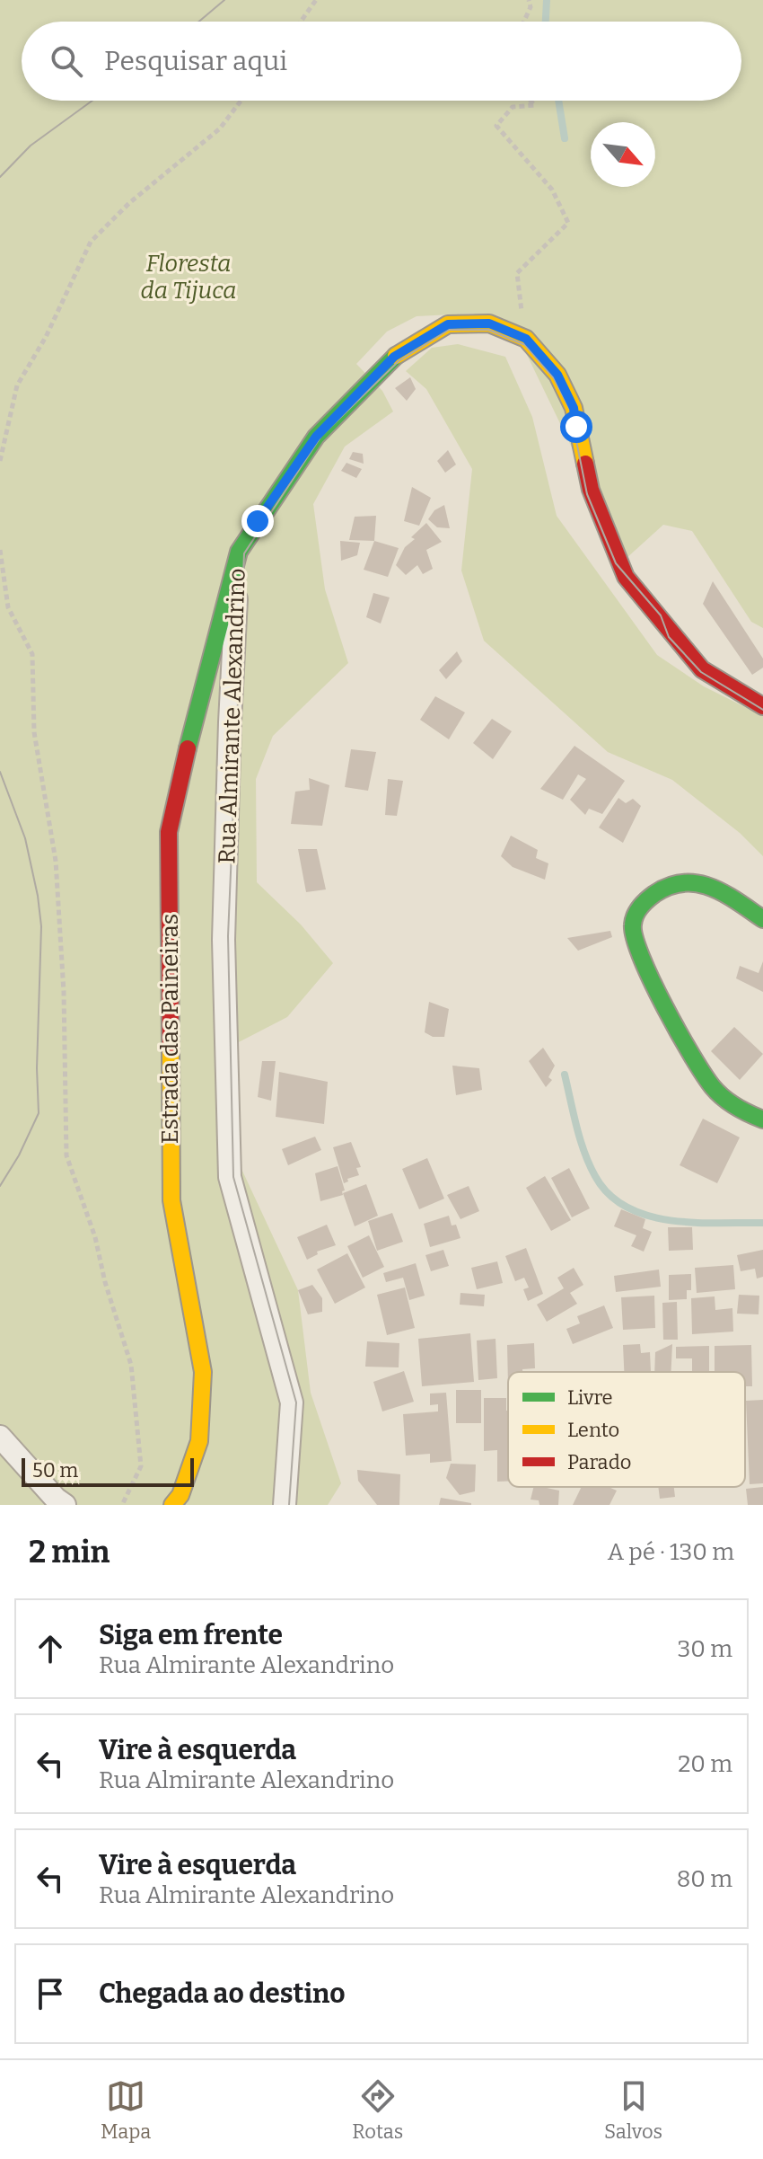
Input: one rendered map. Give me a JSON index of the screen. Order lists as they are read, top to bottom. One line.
{"streets":{"street":["Rua Almirante Alexandrino","Estrada das Paineiras"]},"crossings":[["Rua Almirante Alexandrino","Estrada das Paineiras"]],"parks":["Floresta da Tijuca"],"legend":["Livre","Lento","Parado"],"scale_bar":"50 m","north":"bottom right","page":{"search":"Pesquisar aqui","scale":"50 m","heading":["2 min","A pé · 130 m"],"list":[["Siga em frente","Rua Almirante Alexandrino","30 m"],["Vire à esquerda","Rua Almirante Alexandrino","20 m"],["Vire à esquerda","Rua Almirante Alexandrino","80 m"],"Chegada ao destino"],"nav":["Mapa","Rotas","Salvos"]}}
